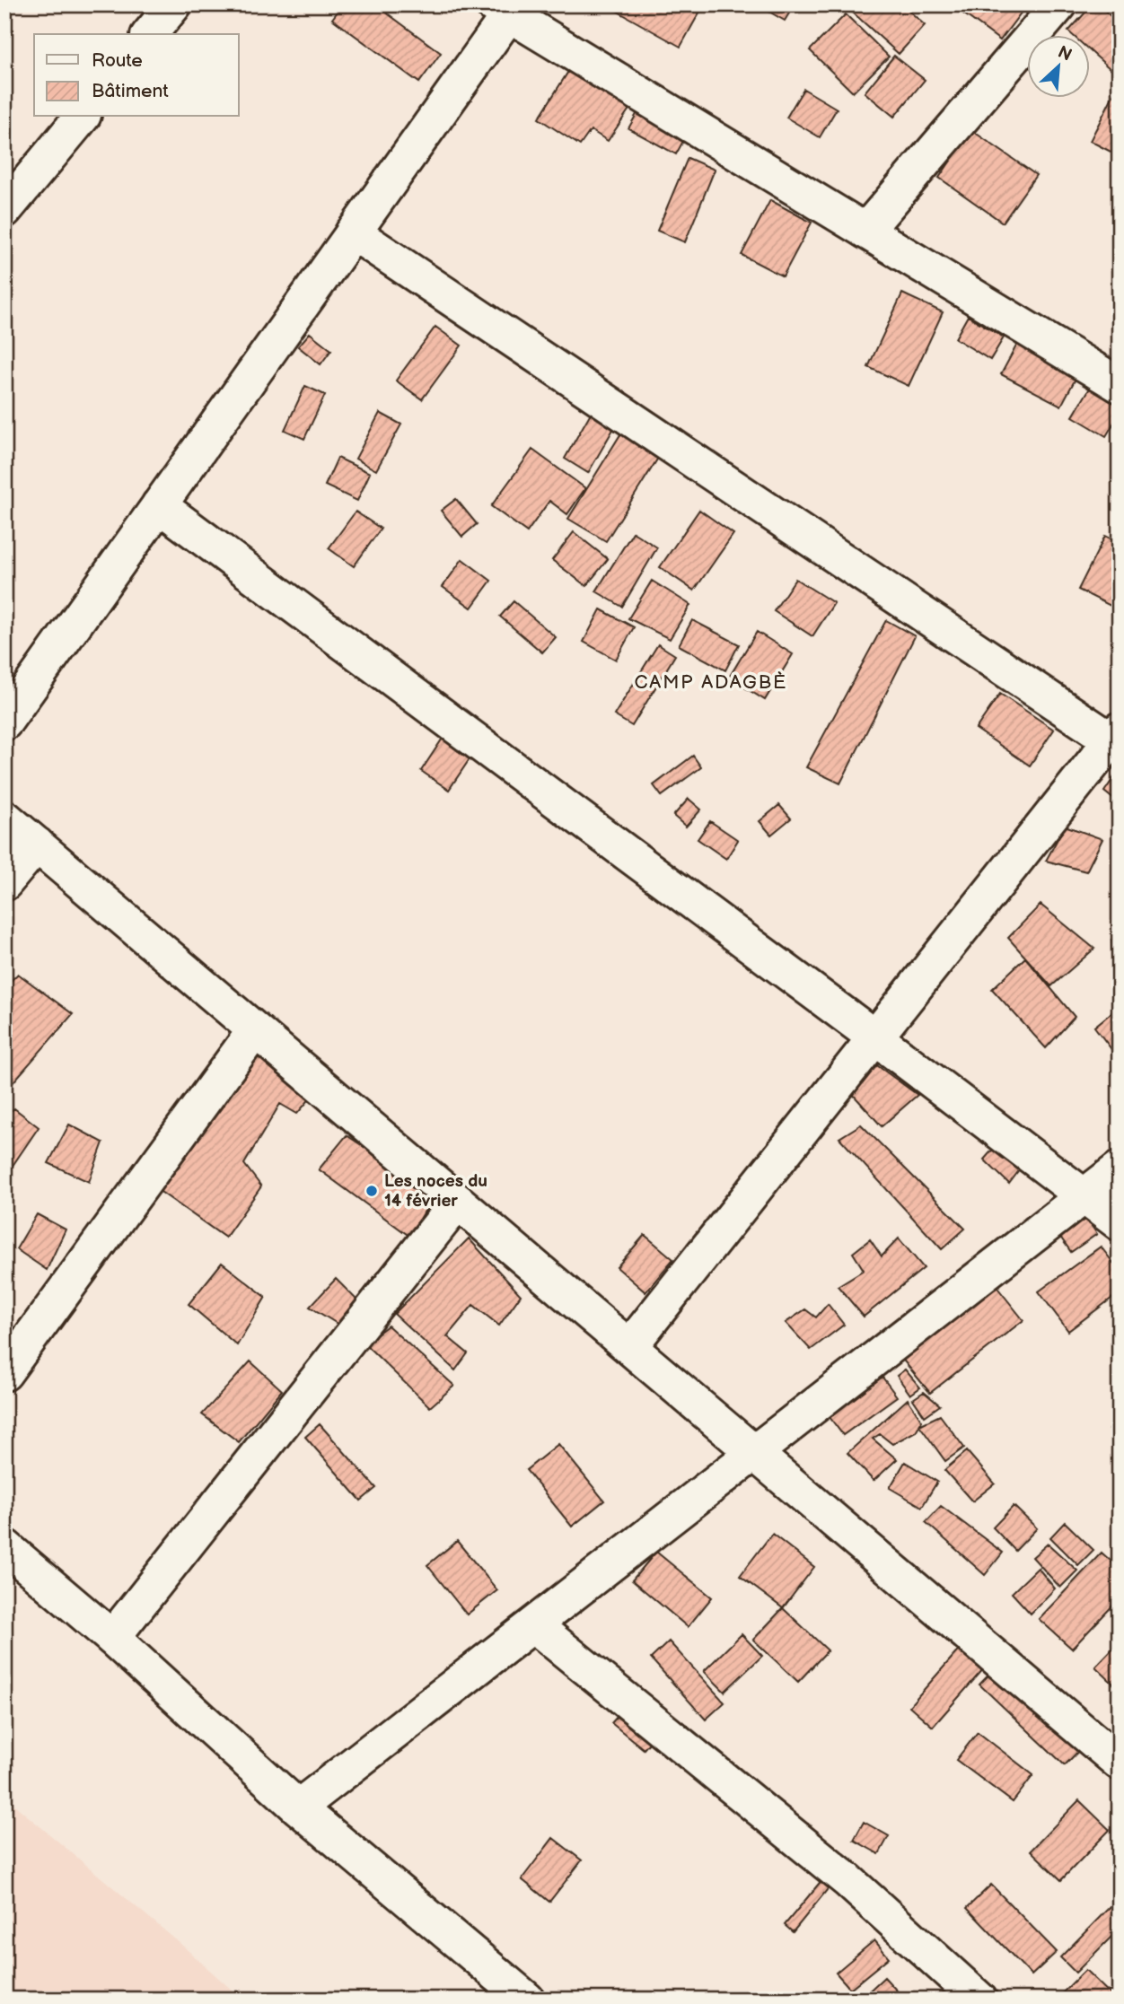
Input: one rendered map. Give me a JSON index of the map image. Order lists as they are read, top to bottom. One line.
{"districts":["CAMP ADAGBÈ"],"places":["Les noces du 14 février"],"legend":["Route","Bâtiment"],"north":"top right"}
